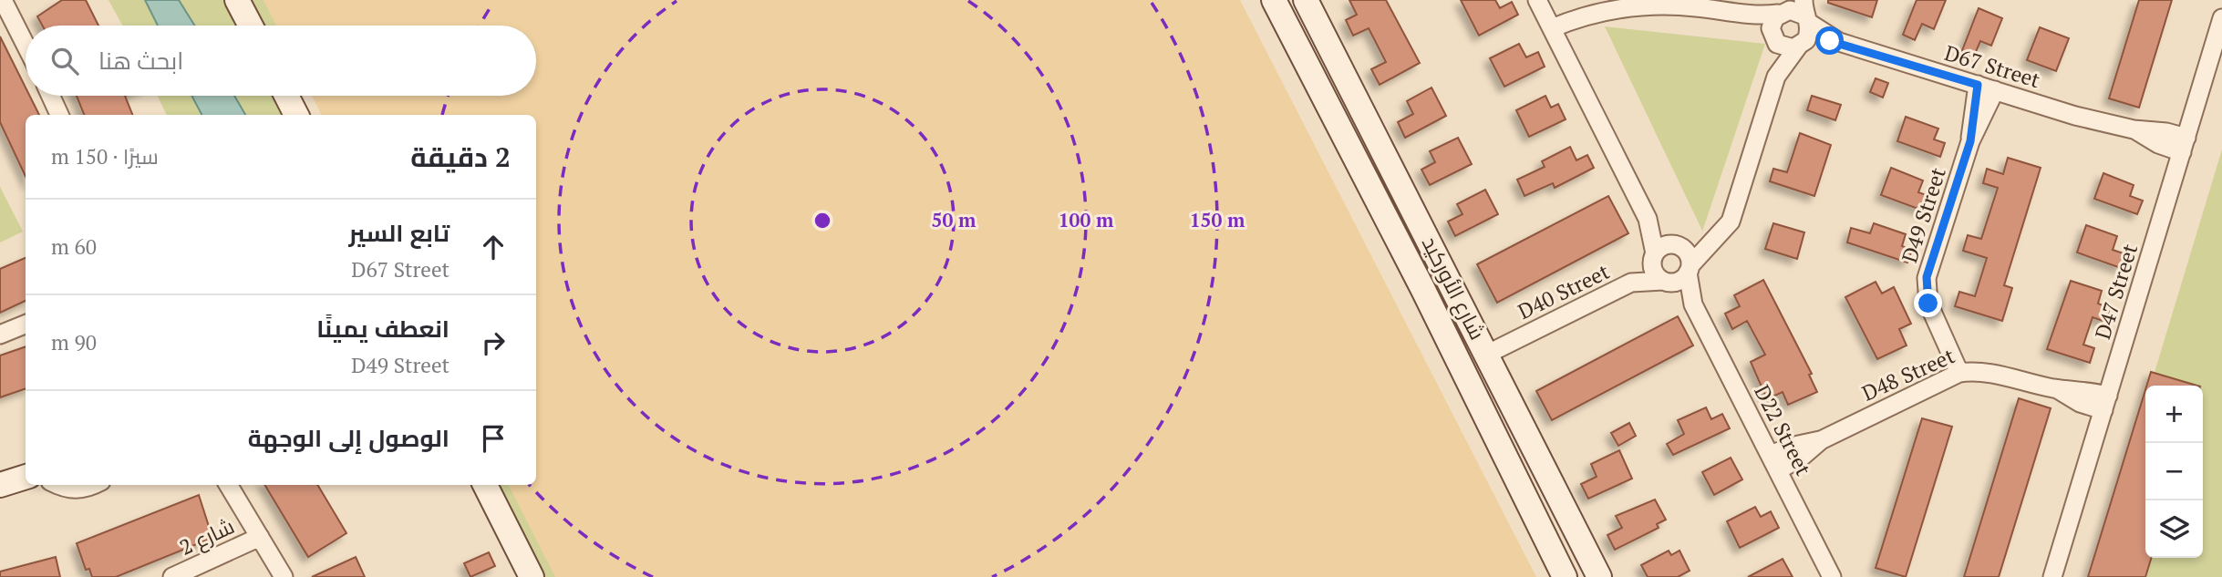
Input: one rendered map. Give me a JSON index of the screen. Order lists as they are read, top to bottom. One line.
{"streets":{"street":["D67 Street","D49 Street","شارع الأوركيد","D40 Street","D47 Street","D48 Street","D22 Street","شارع 2"]},"crossings":[["D67 Street","D49 Street"],["D67 Street","D47 Street"],["D49 Street","D48 Street"],["شارع الأوركيد","D40 Street"],["D40 Street","D22 Street"],["D47 Street","D48 Street"],["D48 Street","D22 Street"]],"page":{"search":"ابحث هنا","heading":["2 دقيقة","سيرًا · 150 m"],"list":[["تابع السير","D67 Street","60 m"],["انعطف يمينًا","D49 Street","90 m"],"الوصول إلى الوجهة"],"map_buttons":["+","−"]},"rings":["50 m","100 m","150 m"]}
